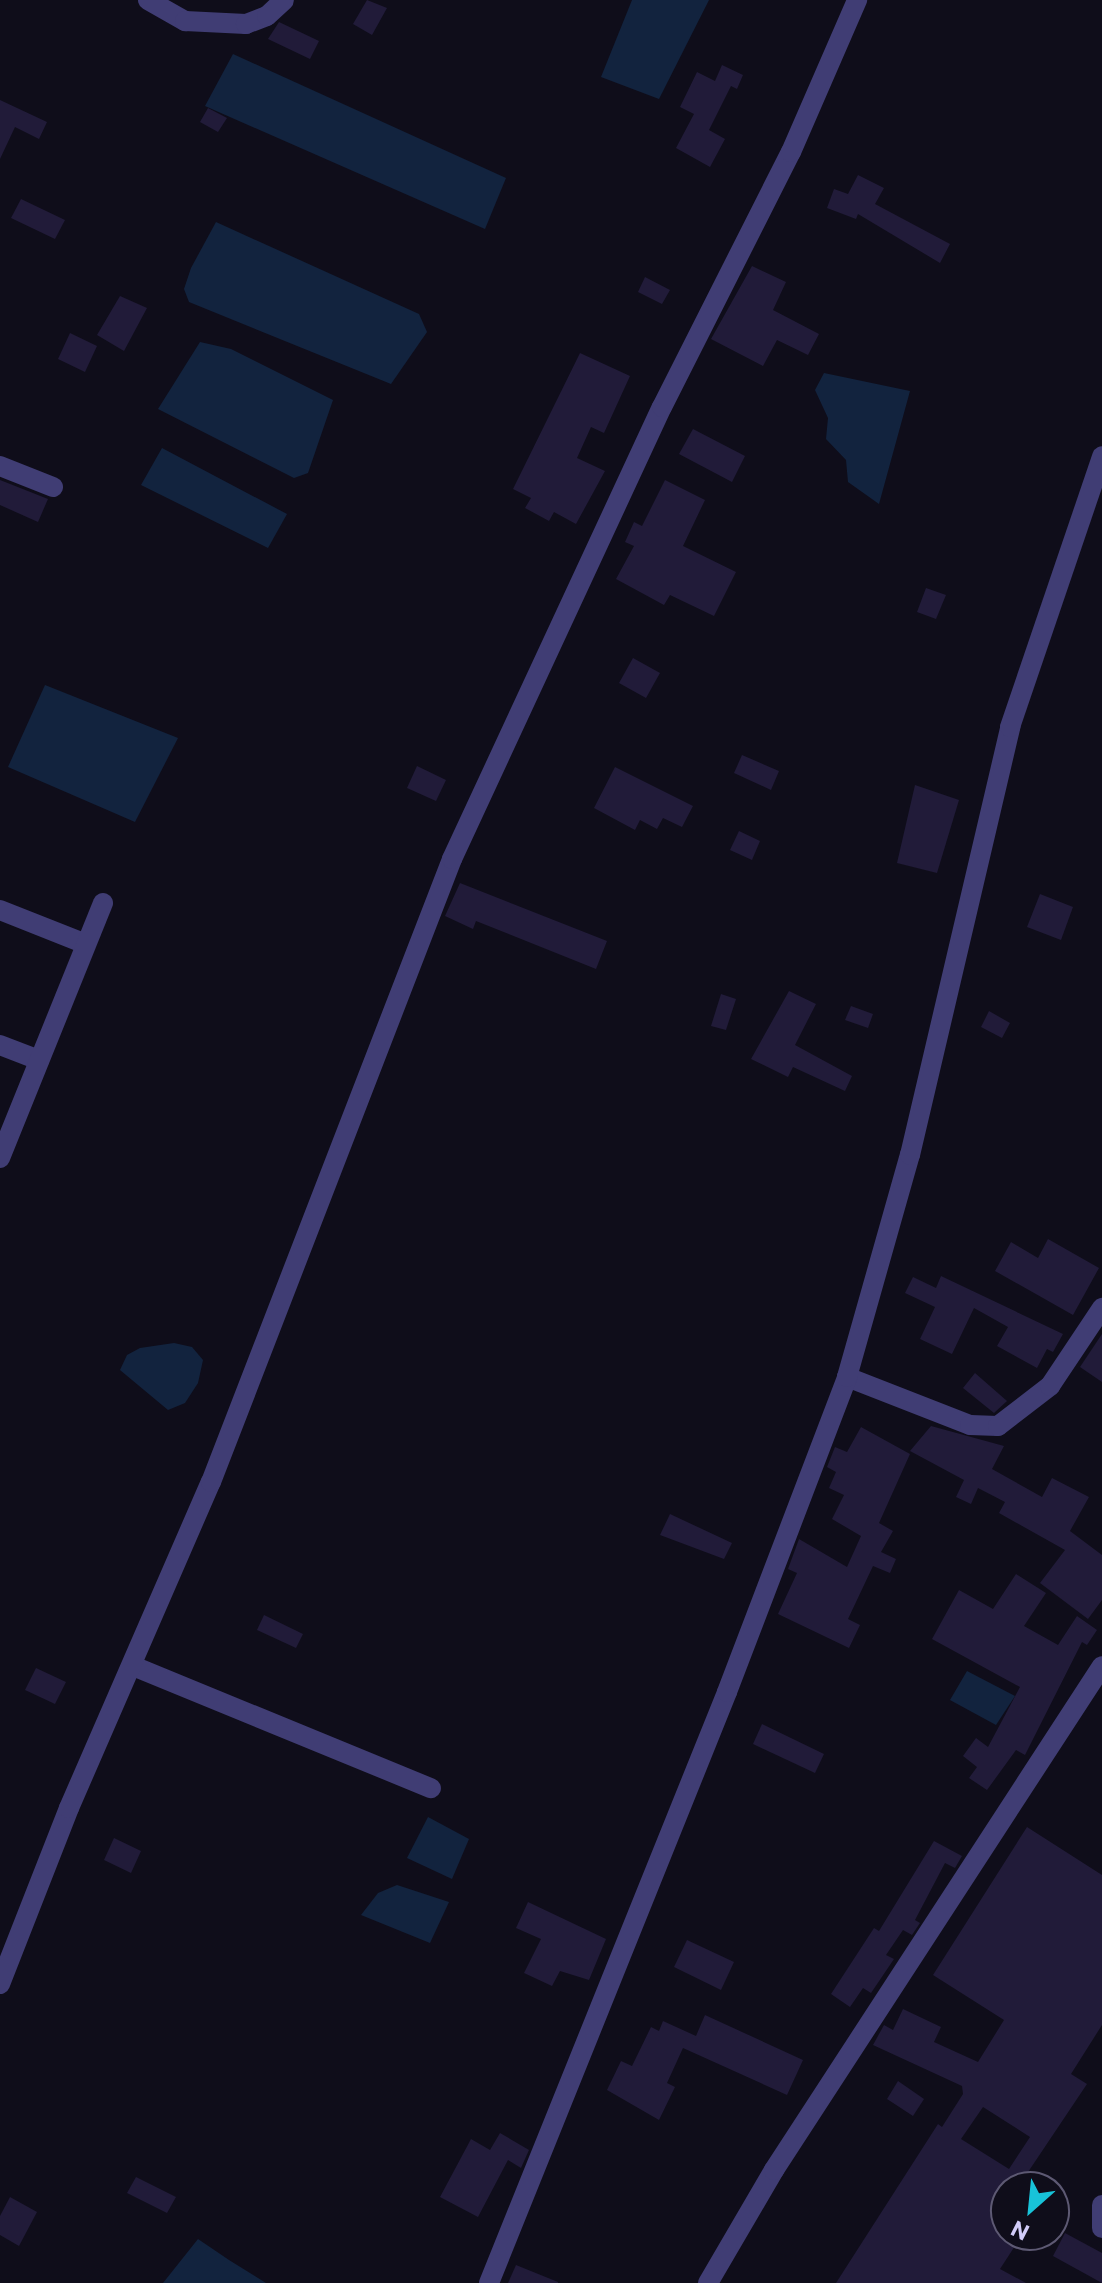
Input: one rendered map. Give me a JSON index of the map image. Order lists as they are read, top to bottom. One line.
{"north":"bottom left"}
